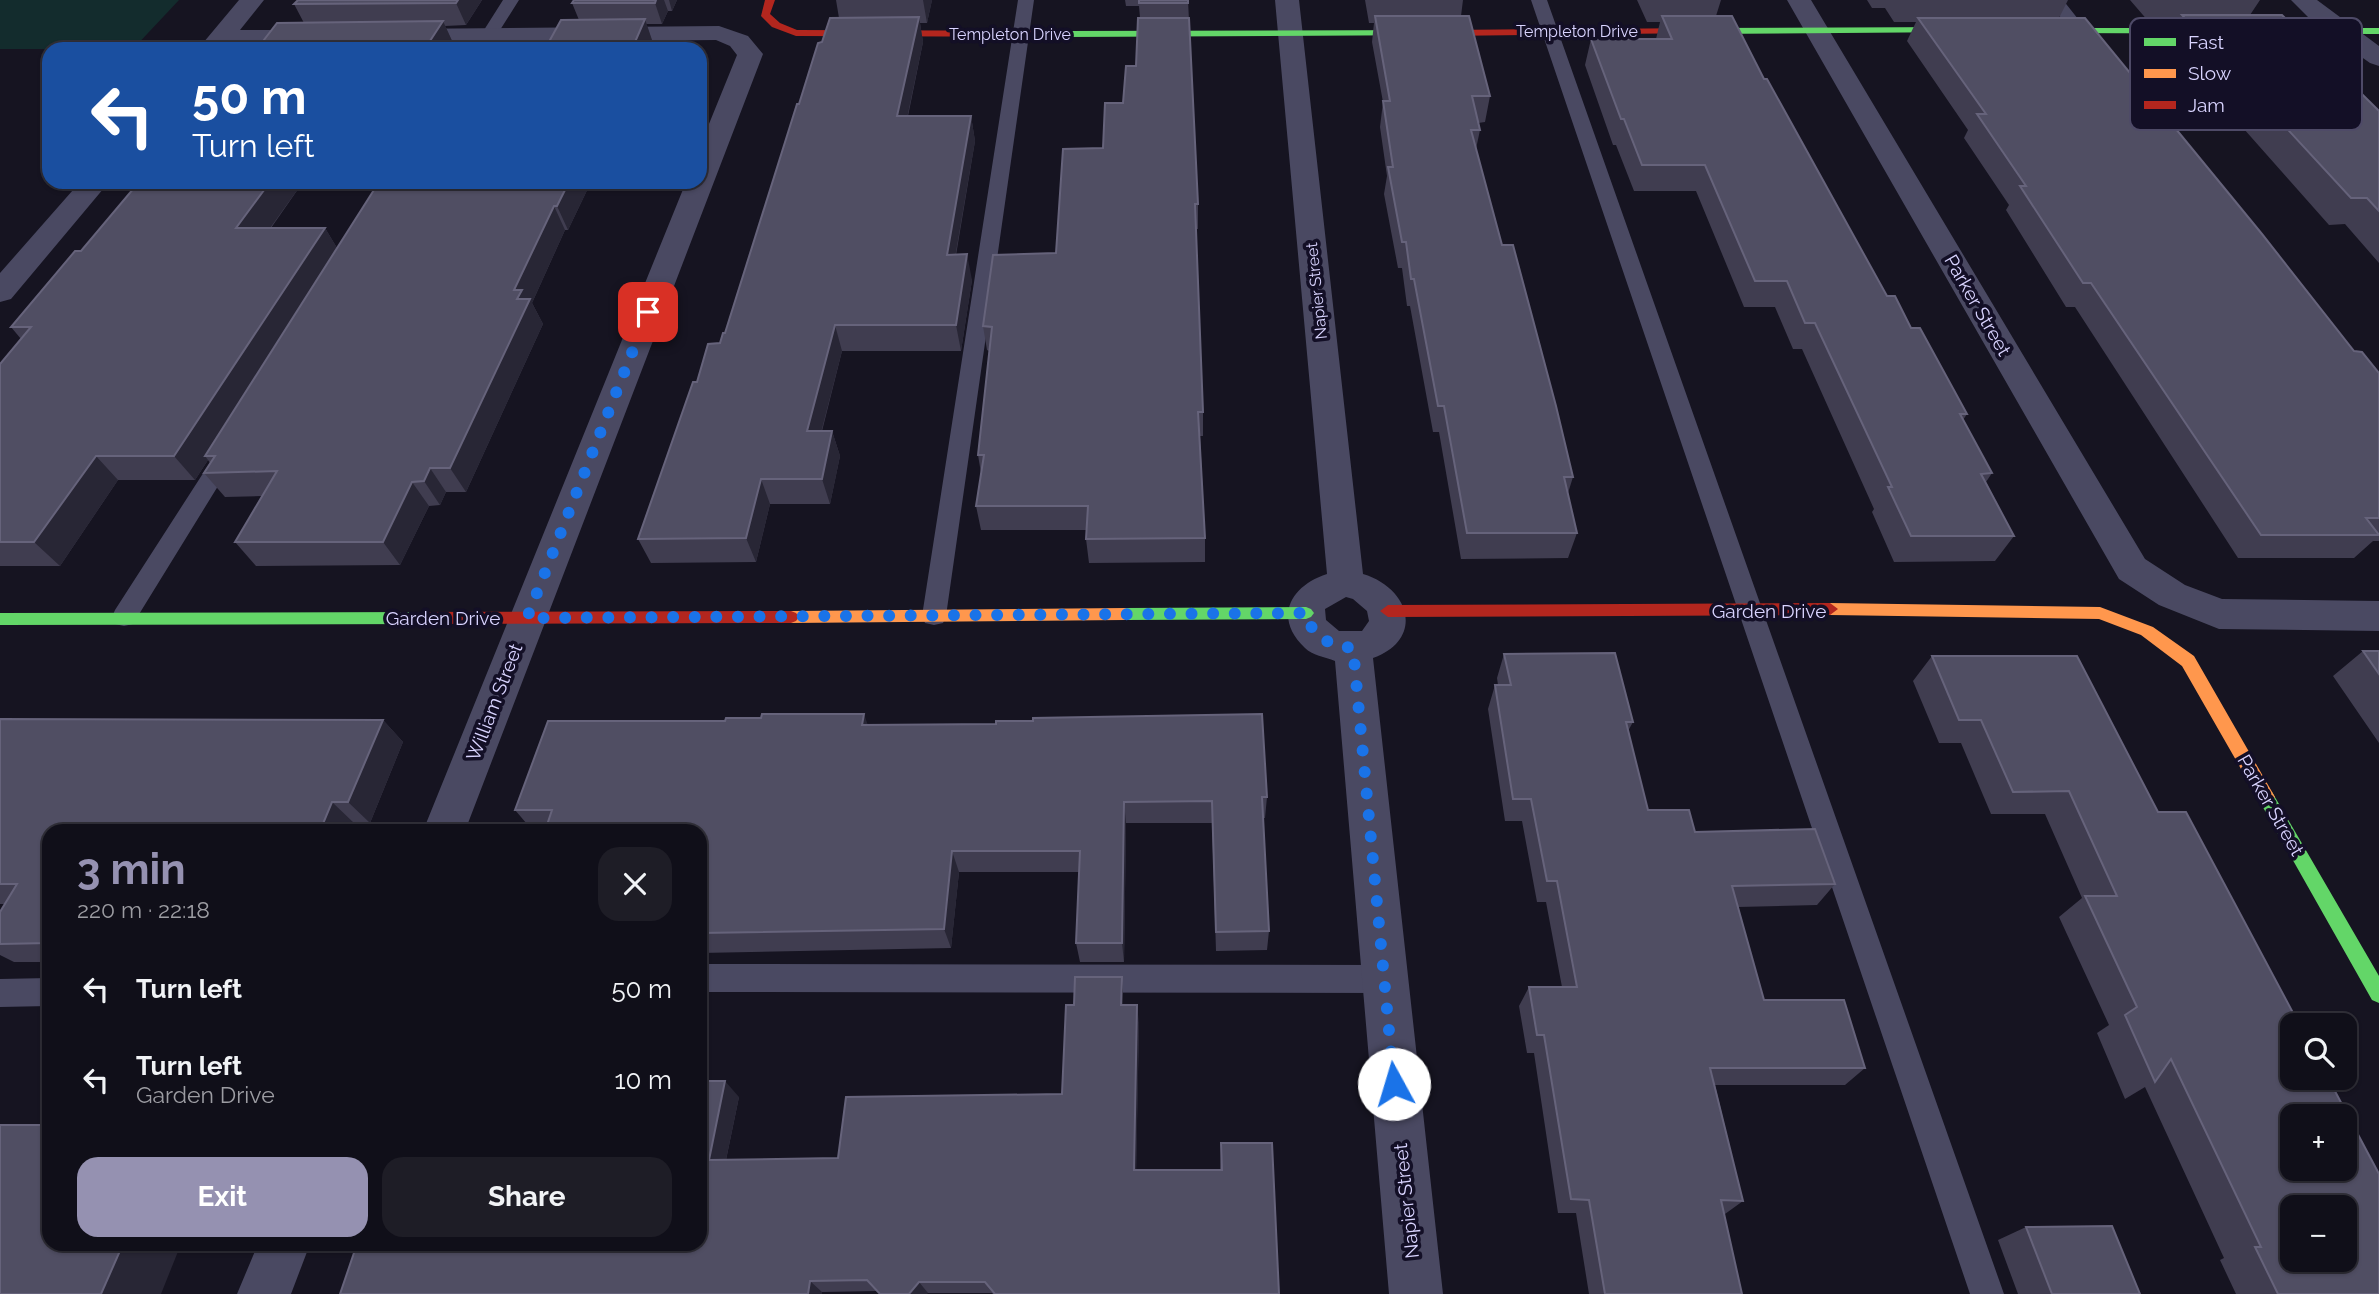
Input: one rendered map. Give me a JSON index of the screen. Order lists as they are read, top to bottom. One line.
{"streets":{"street":["Templeton Drive","Napier Street","Parker Street","Garden Drive","William Street"]},"crossings":[["Templeton Drive","Napier Street"],["Templeton Drive","Parker Street"],["Napier Street","Garden Drive"],["Parker Street","Garden Drive"],["Garden Drive","William Street"]],"legend":["Fast","Slow","Jam"],"page":{"turn":["50 m","Turn left"],"heading":["3 min","220 m · 22:18"],"list":[{"name":"Turn left","value":"50 m"},{"name":"Turn left","note":"Garden Drive","value":"10 m"}],"map_buttons":["+","−"],"buttons":["Exit","Share"]}}
